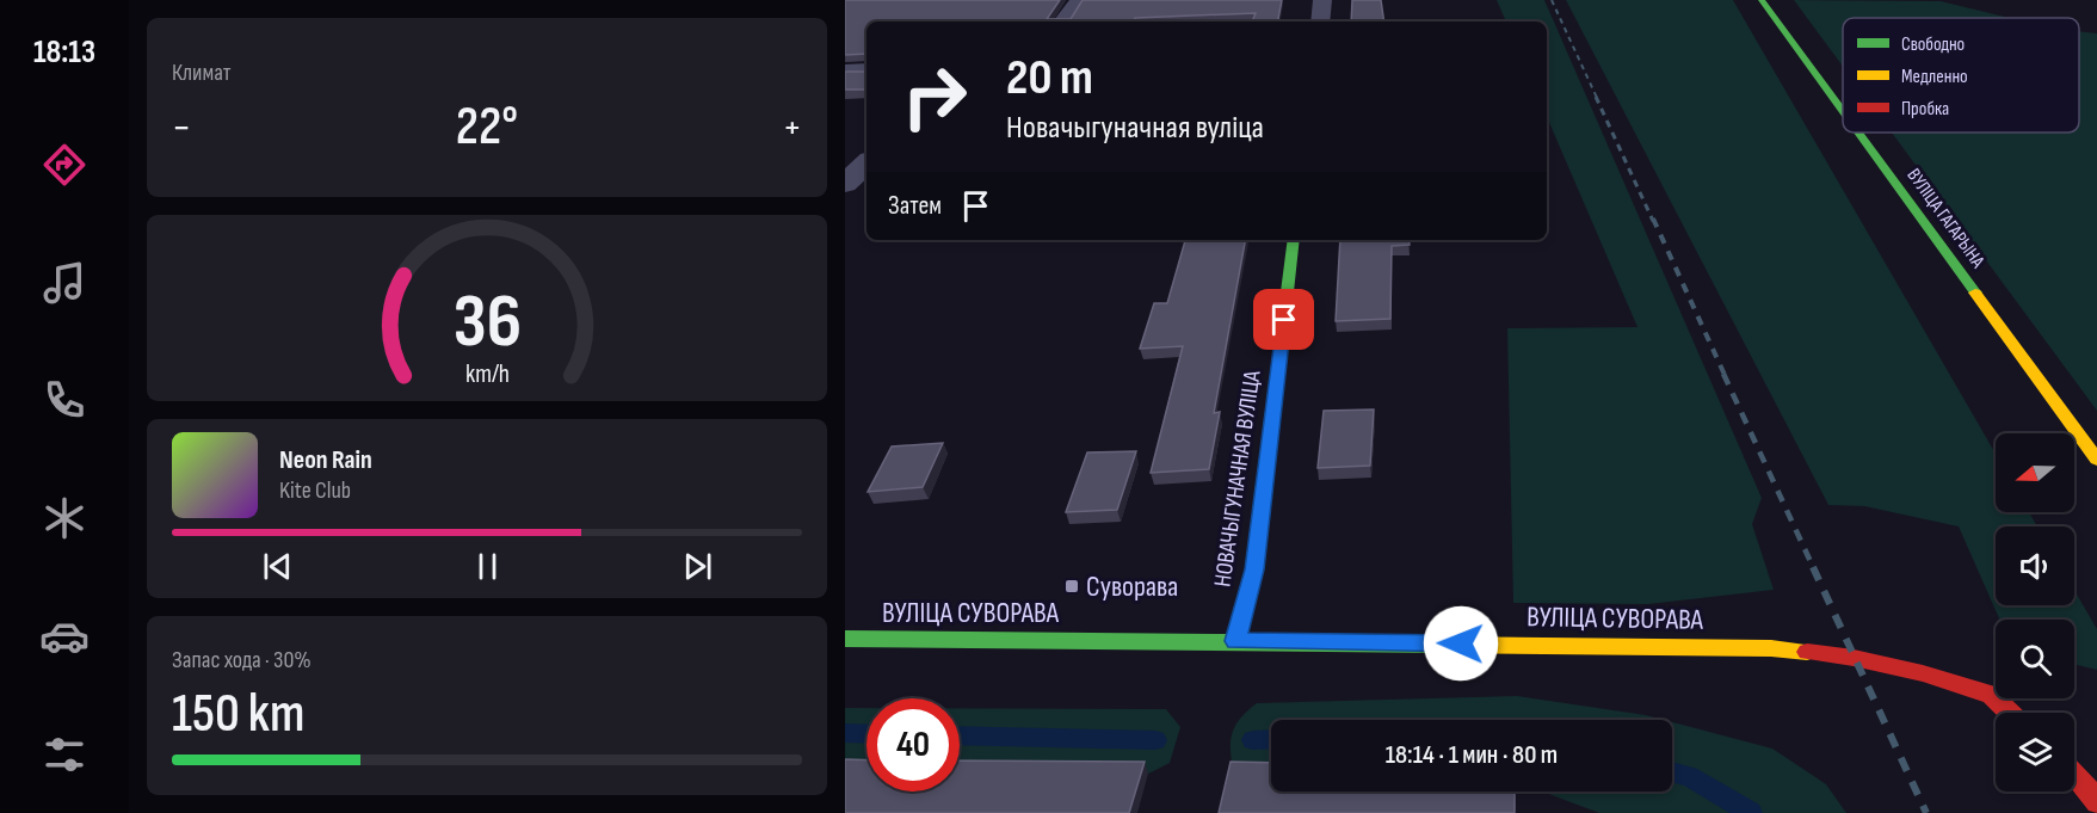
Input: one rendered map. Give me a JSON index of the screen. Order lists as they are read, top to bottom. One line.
{"streets":{"street":["ВУЛІЦА ГАГАРЫНА","НОВАЧЫГУНАЧНАЯ ВУЛІЦА","ВУЛІЦА СУВОРАВА"]},"crossings":[["НОВАЧЫГУНАЧНАЯ ВУЛІЦА","ВУЛІЦА СУВОРАВА"]],"places":{"transit":["Суворава"]},"legend":["Свободно","Медленно","Пробка"],"north":"left","page":{"tabs":"18:13","tile":["Климат",["Запас хода · 30%","150 km"]],"turn":["20 m","Новачыгуначная вуліца"],"heat":["−","22°","+"],"then":"Затем","song":["Neon Rain","Kite Club"],"limit":"40","trip":"18:14 · 1 мин · 80 m","gauge":["36","km/h"]}}
